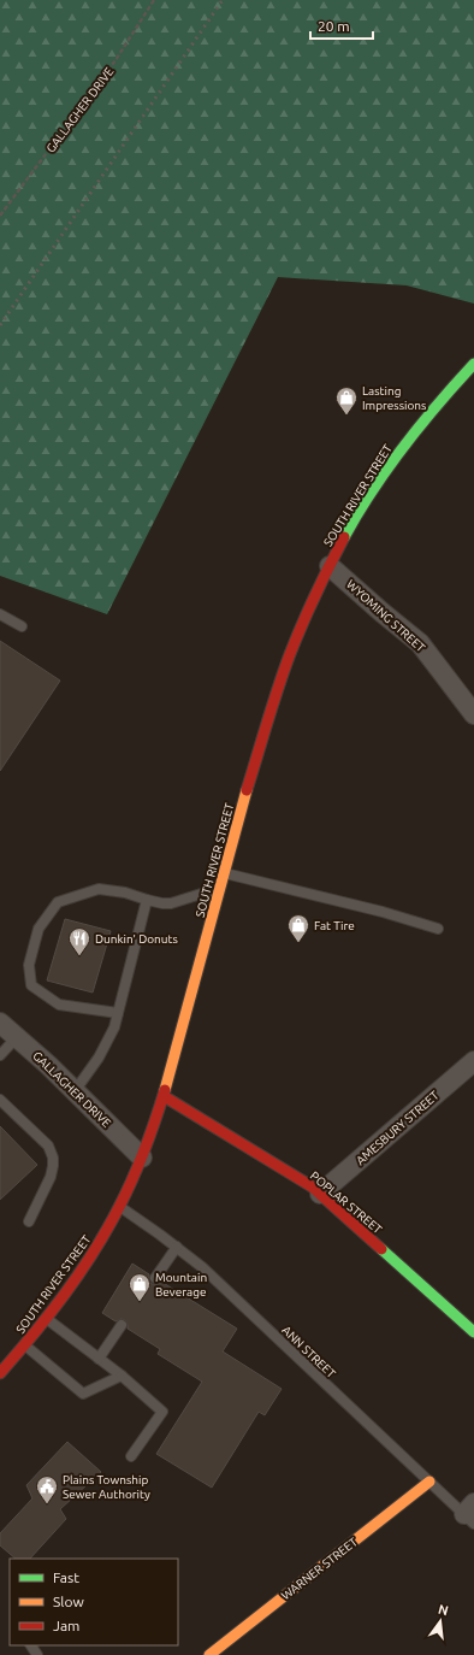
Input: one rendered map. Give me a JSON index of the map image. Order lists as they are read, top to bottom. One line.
{"streets":{"main road":["SOUTH RIVER STREET","POPLAR STREET","WARNER STREET"],"street":["GALLAGHER DRIVE","WYOMING STREET","AMESBURY STREET"],"lane":["ANN STREET"]},"crossings":[["GALLAGHER DRIVE","SOUTH RIVER STREET"],["SOUTH RIVER STREET","WYOMING STREET"],["SOUTH RIVER STREET","POPLAR STREET"],["SOUTH RIVER STREET","ANN STREET"],["AMESBURY STREET","POPLAR STREET"],["ANN STREET","WARNER STREET"]],"places":{"shop":["Lasting Impressions","Fat Tire","Mountain Beverage"],"restaurant":["Dunkin' Donuts"],"public building":["Plains Township Sewer Authority"]},"legend":["Fast","Slow","Jam"],"scale_bar":"20 m","north":"top"}
